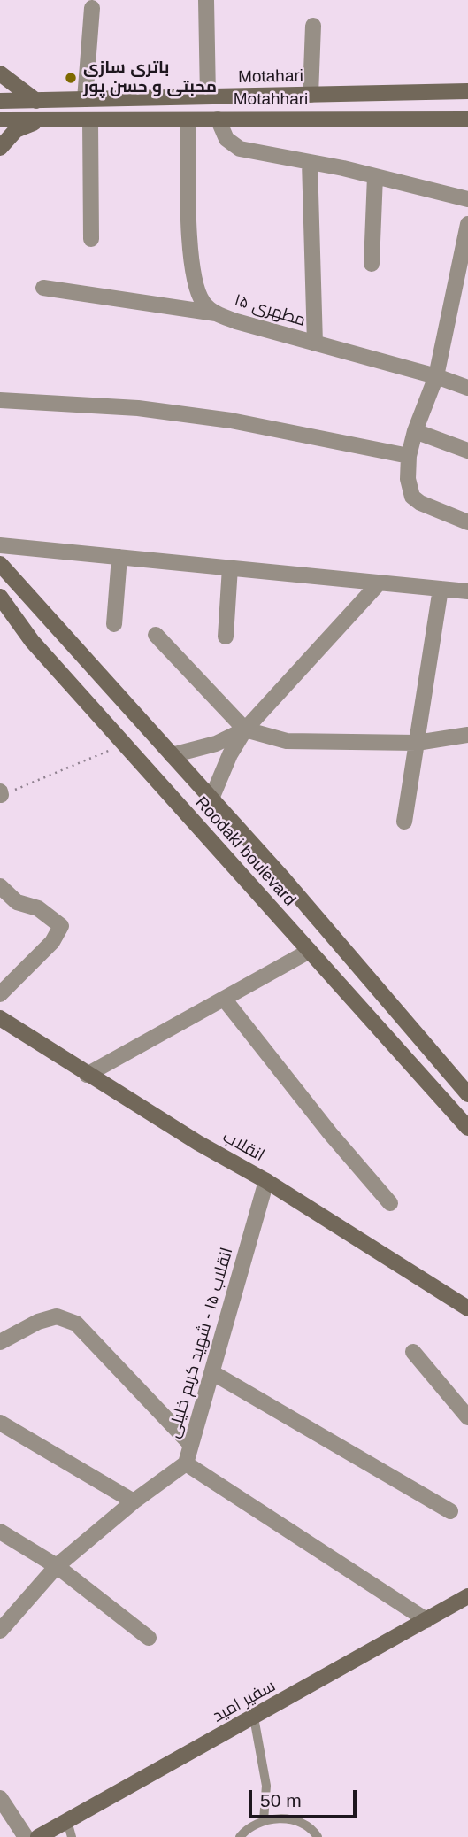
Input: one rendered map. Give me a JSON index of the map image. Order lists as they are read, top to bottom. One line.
{"streets":{"main road":["Motahari","Motahhari","Roodaki boulevard","انقلاب","سفیر امید"],"street":["مطهری ۱۵","انقلاب ۱۵ - شهید کریم خلیلی"]},"crossings":[["Motahhari","مطهری ۱۵"],["انقلاب","انقلاب ۱۵ - شهید کریم خلیلی"]],"places":["باتری سازی محبتی و حسن پور"],"scale_bar":"50 m"}
